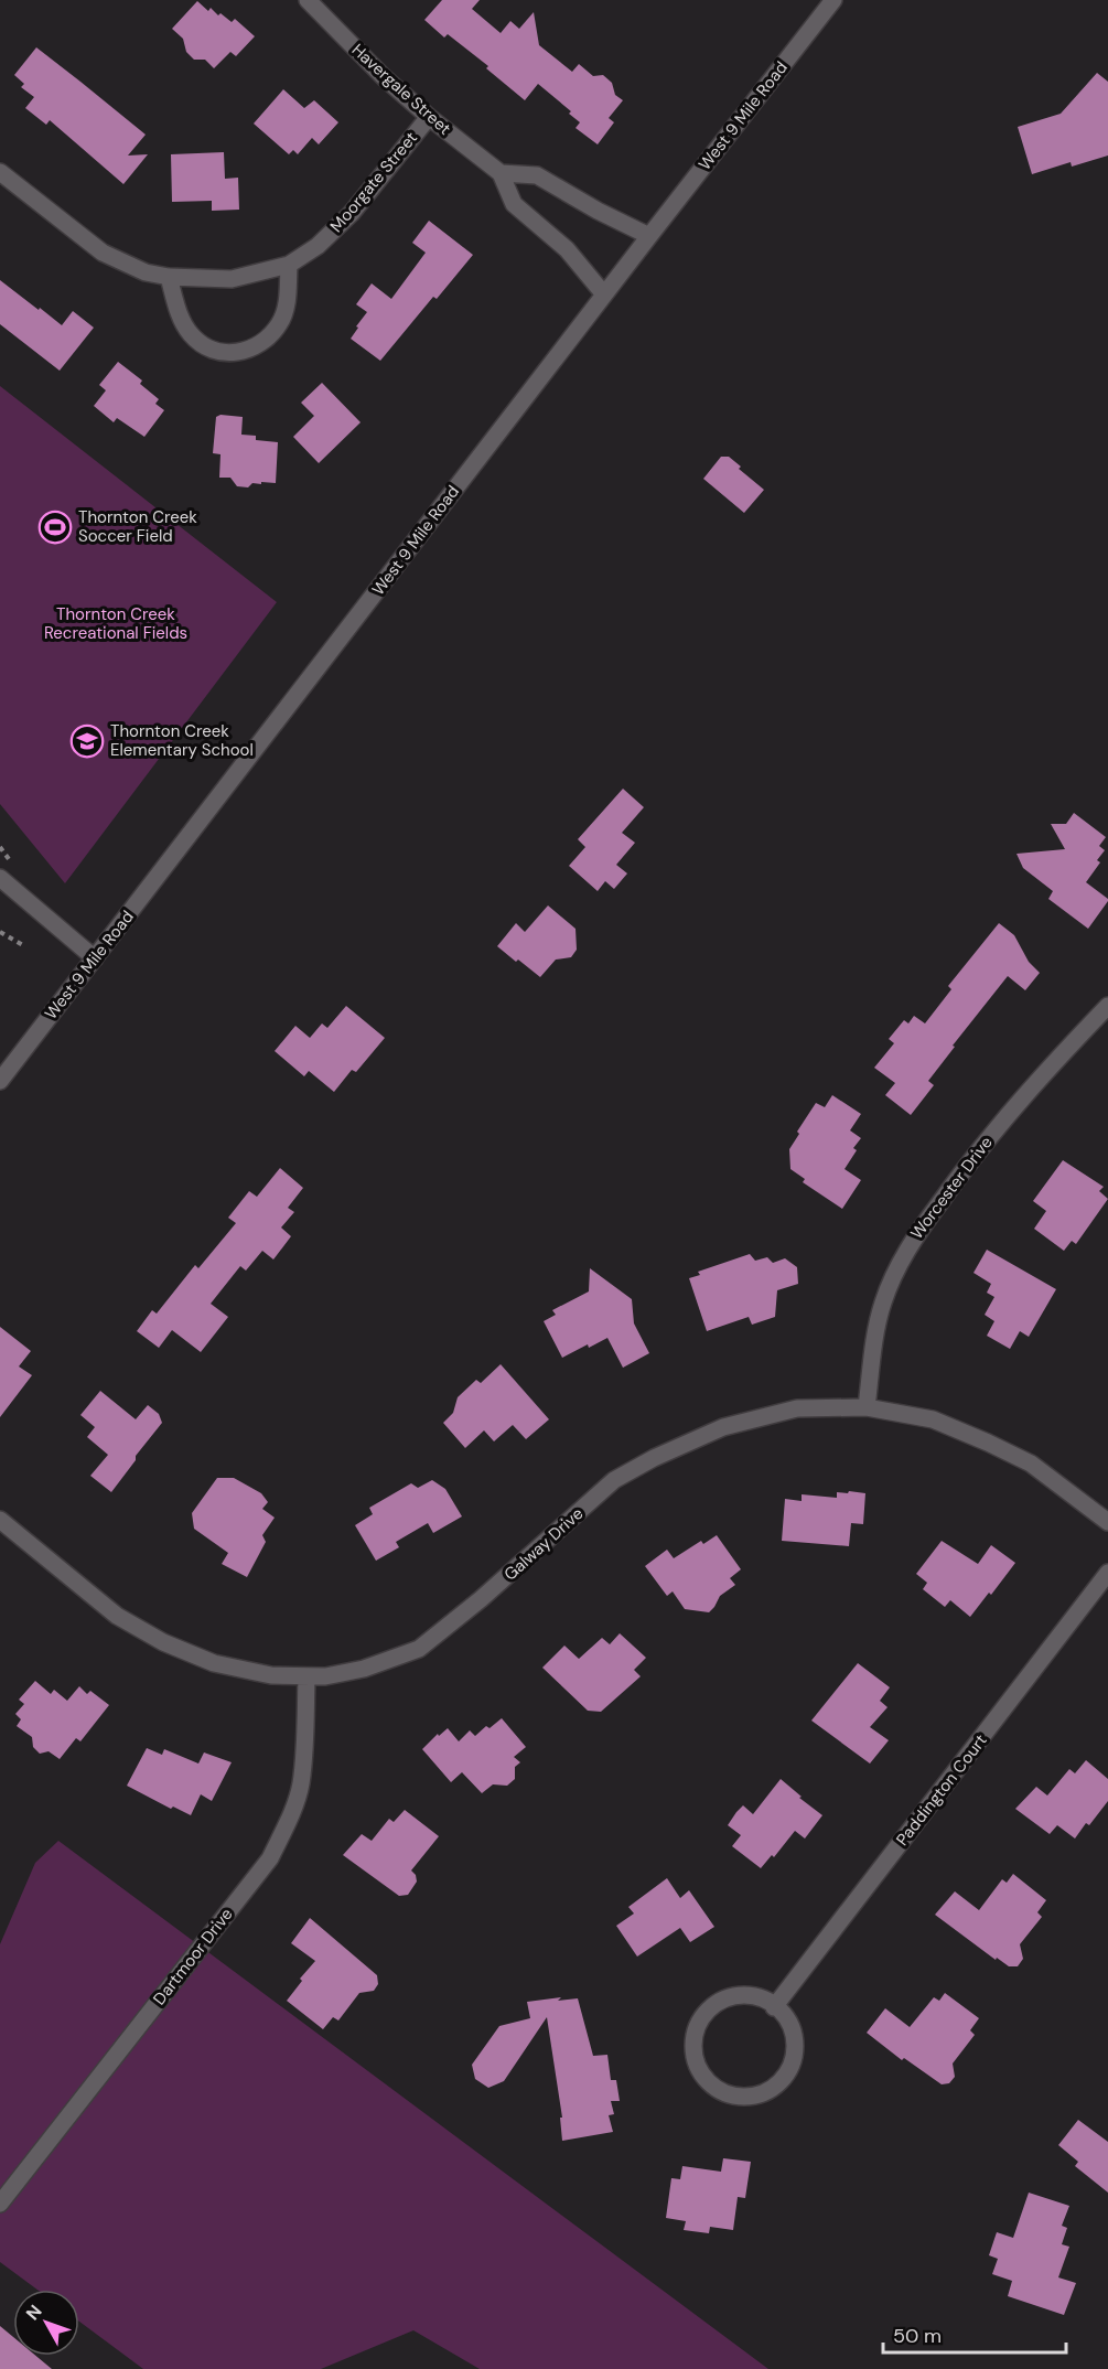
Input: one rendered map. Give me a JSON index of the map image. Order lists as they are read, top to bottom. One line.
{"streets":{"street":["Havergale Street","West 9 Mile Road","Moorgate Street","Worcester Drive","Galway Drive","Paddington Court","Dartmoor Drive"]},"crossings":[["Havergale Street","West 9 Mile Road"],["Havergale Street","Moorgate Street"],["Worcester Drive","Galway Drive"],["Galway Drive","Dartmoor Drive"]],"parks":["Thornton Creek Recreational Fields"],"places":{"sports":["Thornton Creek Soccer Field"],"school or university":["Thornton Creek Elementary School"]},"scale_bar":"50 m","north":"top left"}
